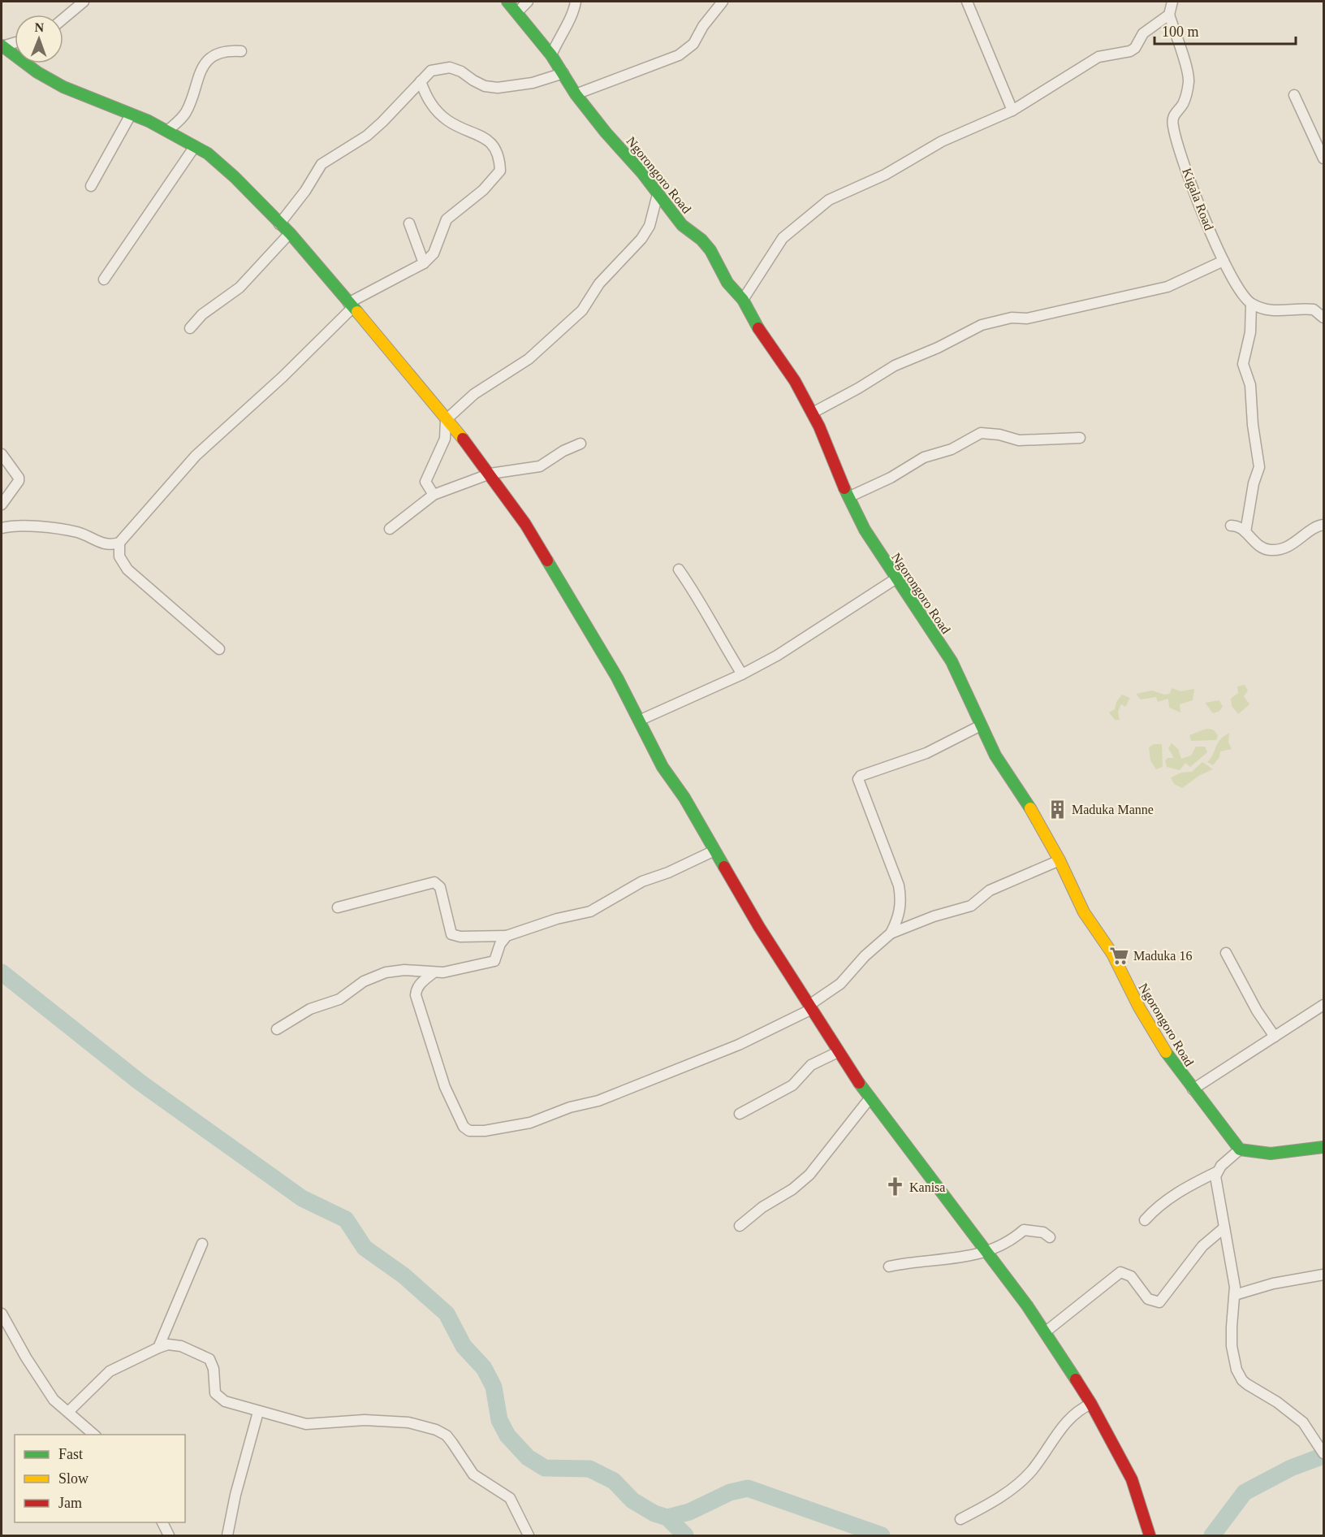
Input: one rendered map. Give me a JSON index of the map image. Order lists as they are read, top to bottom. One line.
{"streets":{"street":["Ngorongoro Road","Kigala Road"]},"places":{"building":["Maduka Manne"],"supermarket":["Maduka 16"],"church":["Kanisa"]},"legend":["Fast","Slow","Jam"],"scale_bar":"100 m","north":"top"}
